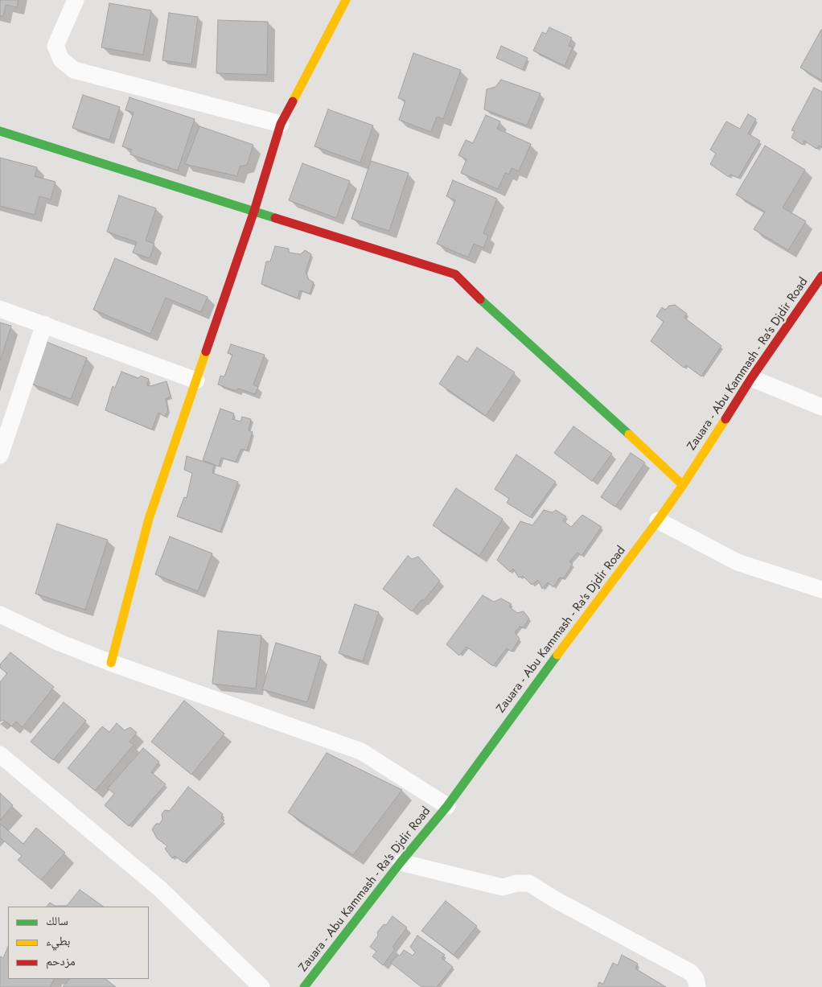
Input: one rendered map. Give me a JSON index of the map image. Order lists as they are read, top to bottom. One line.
{"streets":{"street":["Zauara - Abu Kammash - Ra's Djdir Road"]},"legend":["سالك","بطيء","مزدحم"]}
